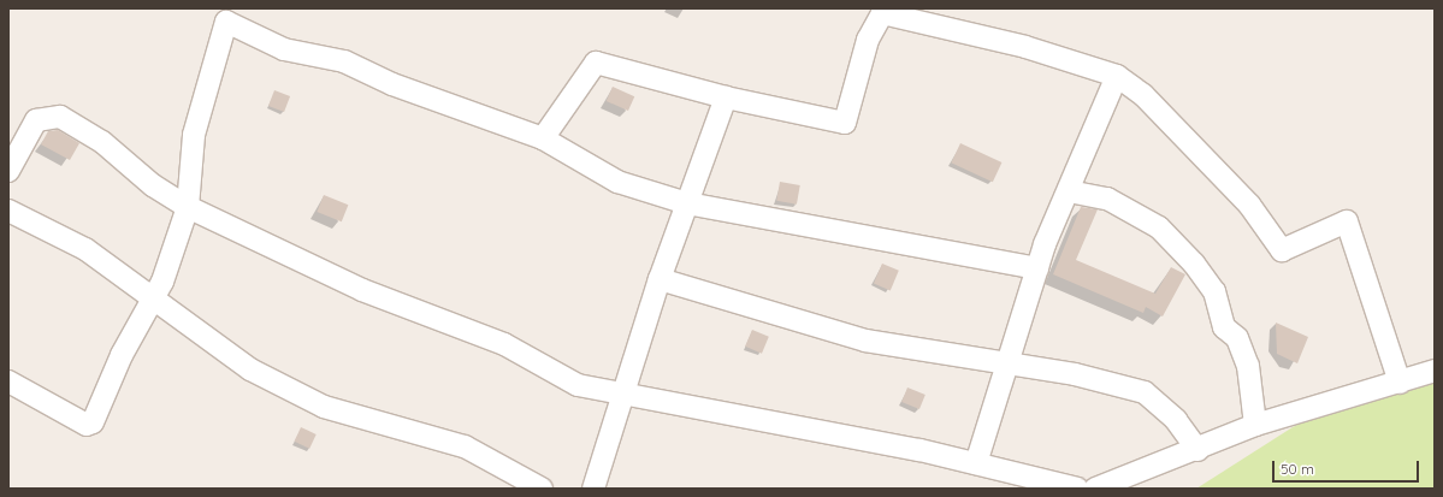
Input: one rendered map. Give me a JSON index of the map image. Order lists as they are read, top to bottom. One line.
{"scale_bar":"50 m"}
